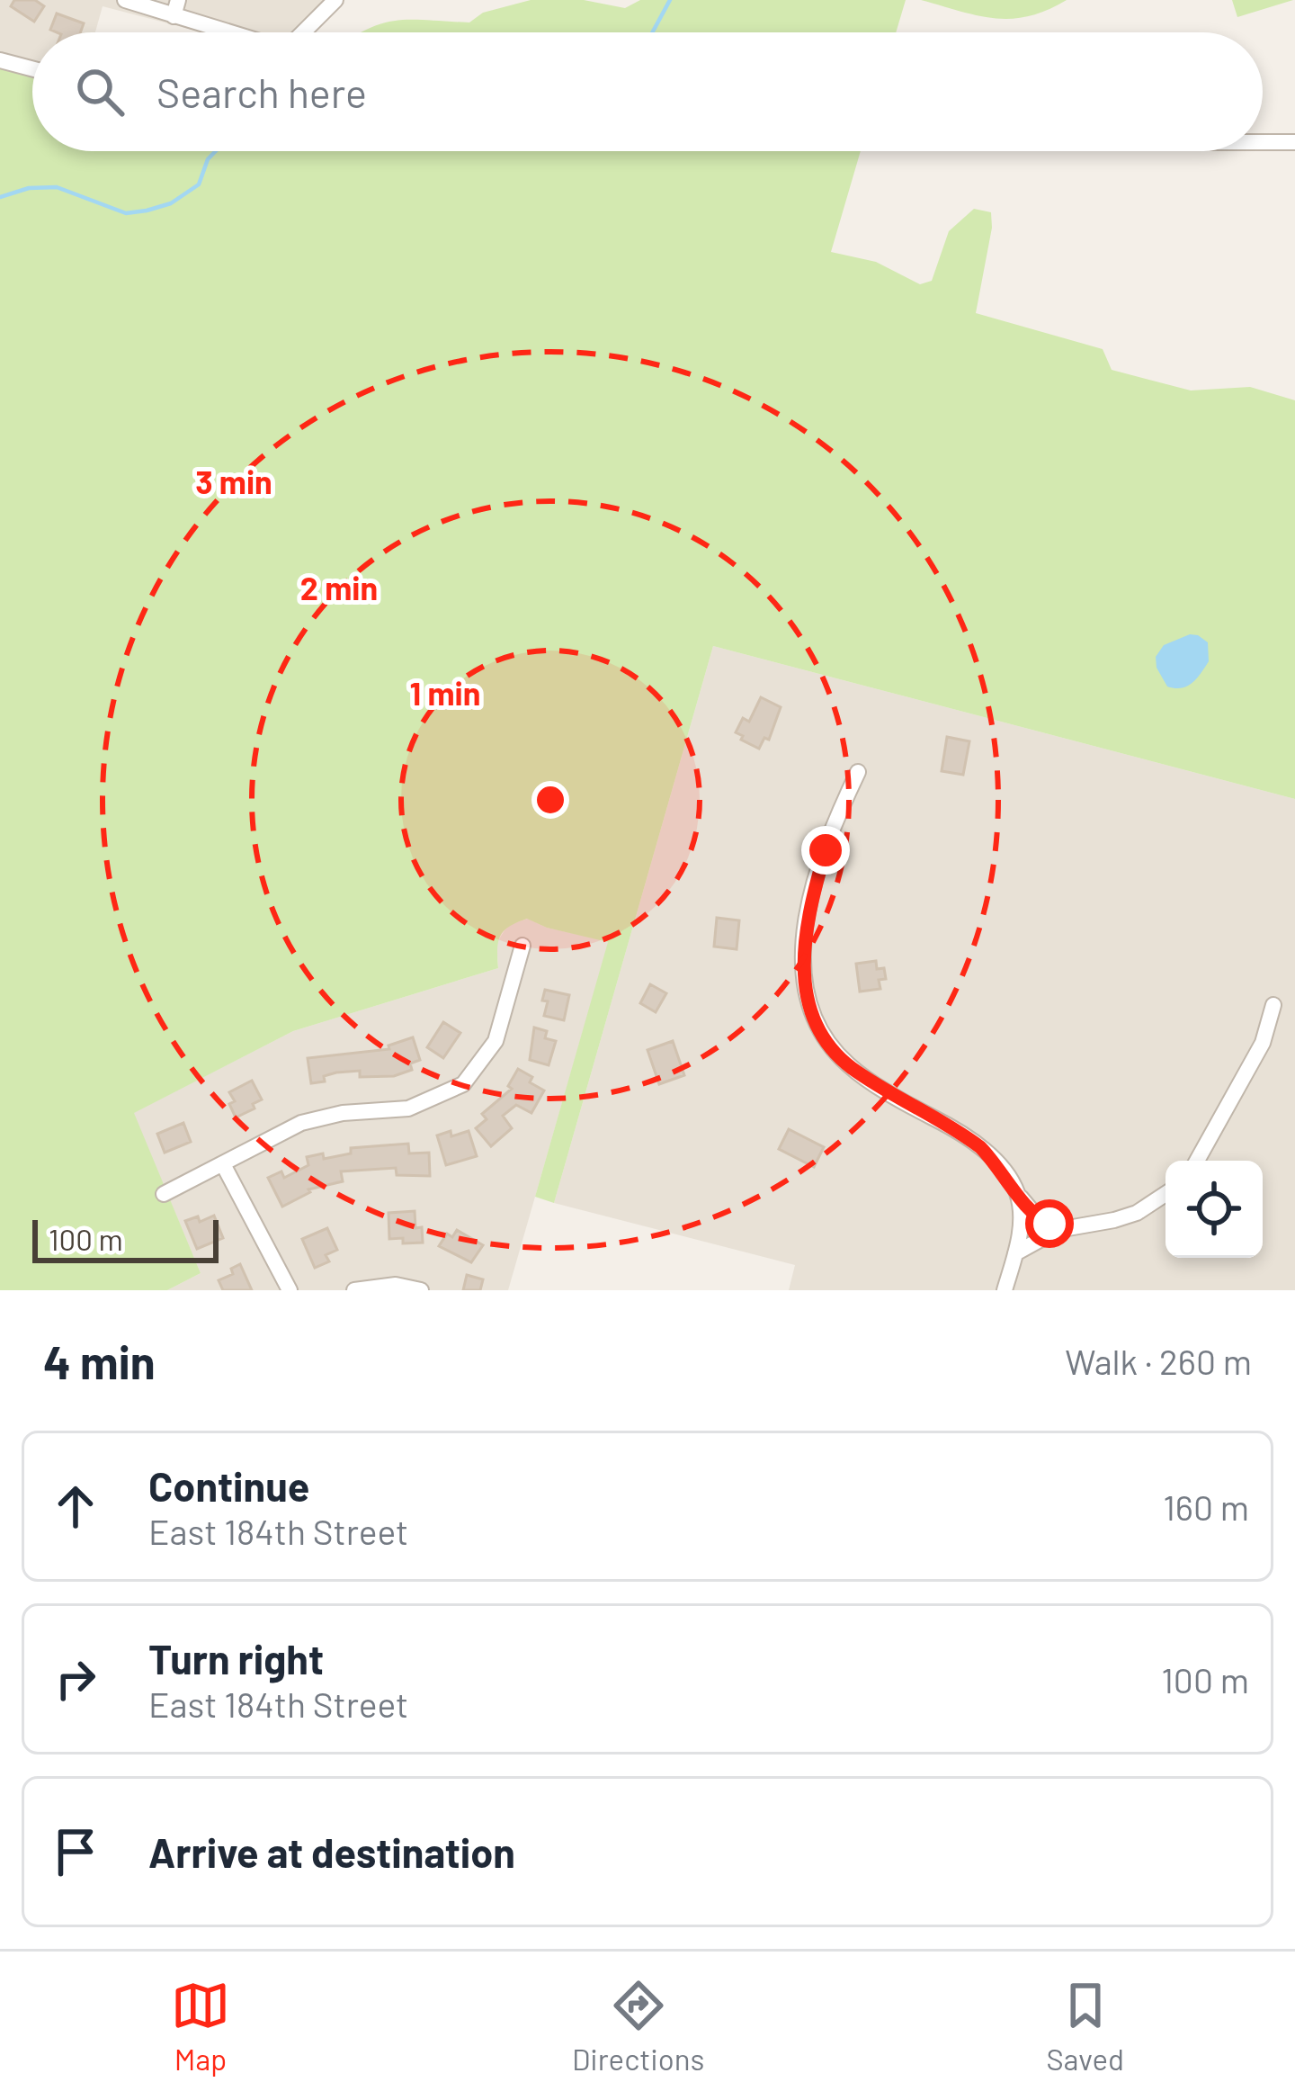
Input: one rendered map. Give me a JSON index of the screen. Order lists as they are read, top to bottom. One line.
{"scale_bar":"100 m","page":{"search":"Search here","scale":"100 m","heading":["4 min","Walk · 260 m"],"list":[["Continue","East 184th Street","160 m"],["Turn right","East 184th Street","100 m"],"Arrive at destination"],"nav":["Map","Directions","Saved"]},"rings":["3 min","2 min","1 min"]}
